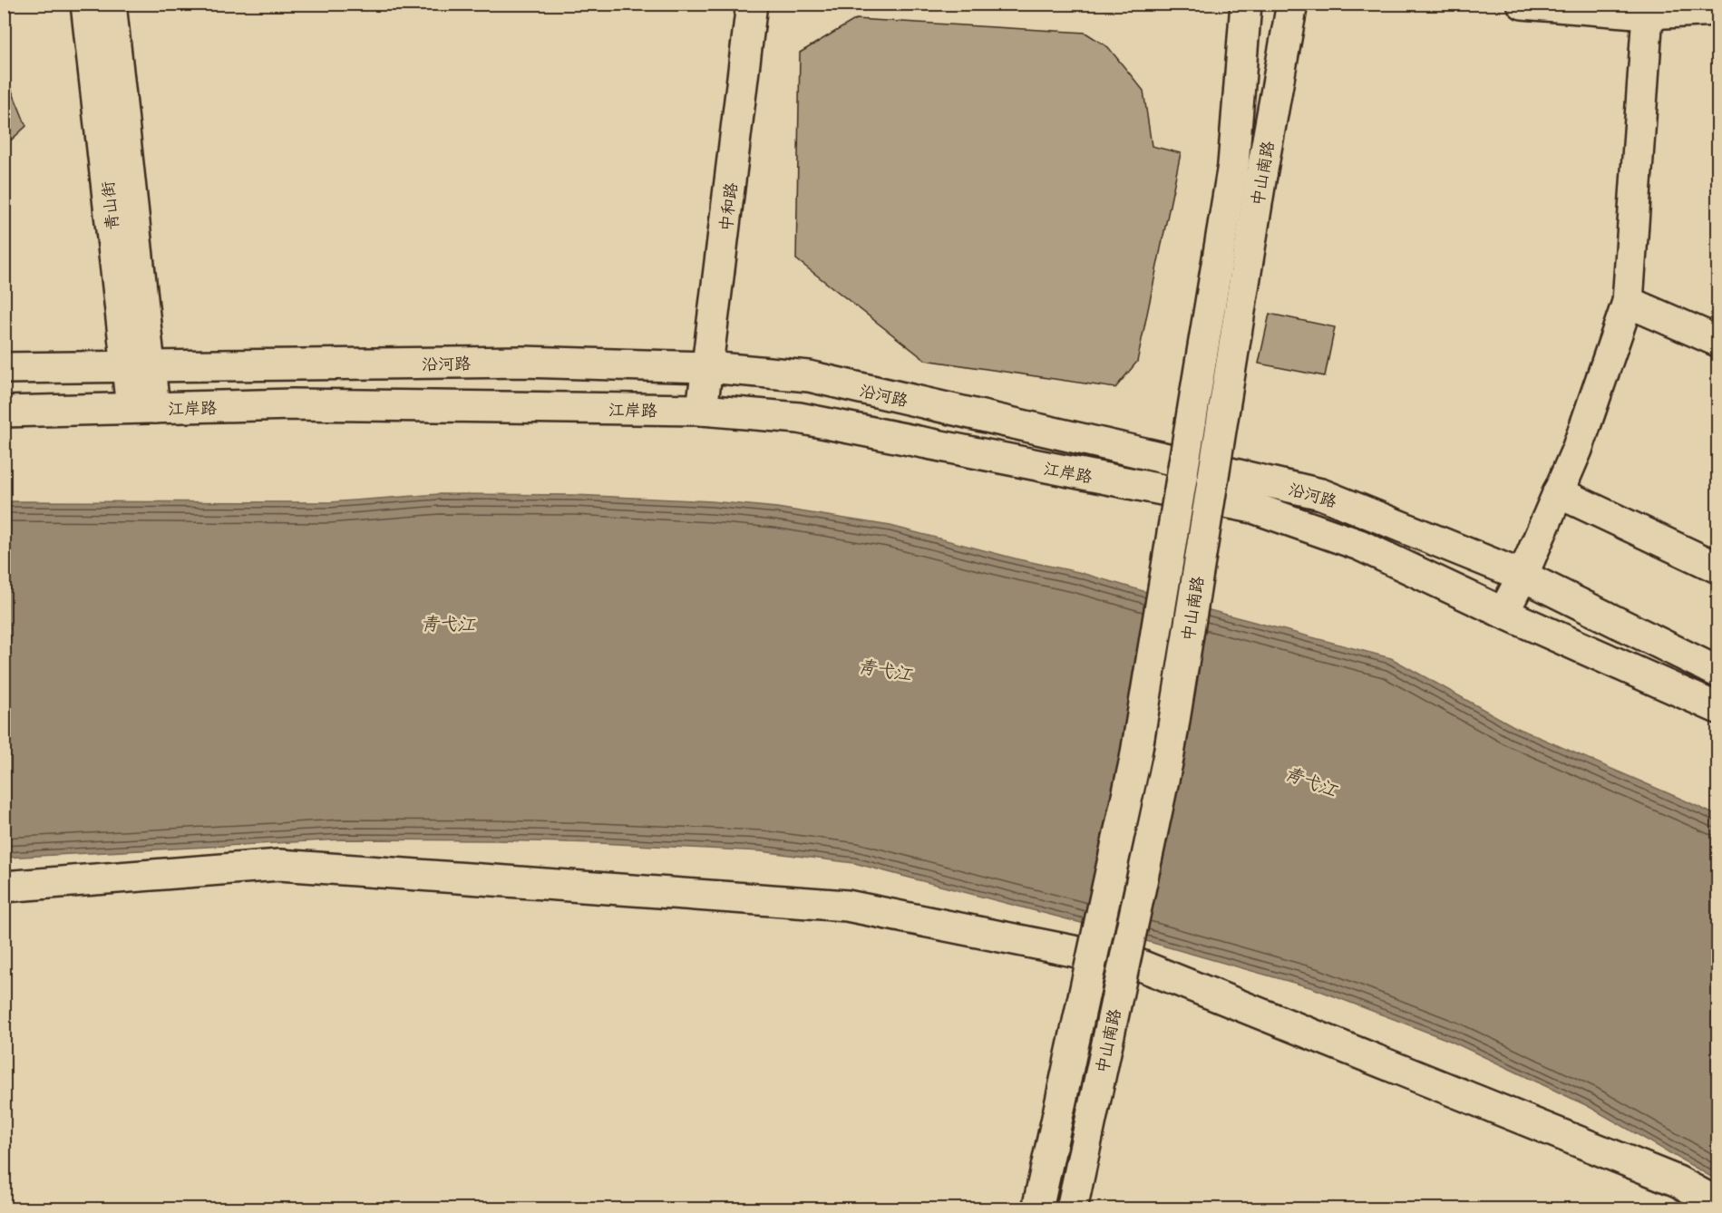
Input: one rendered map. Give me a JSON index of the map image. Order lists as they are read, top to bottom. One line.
{"streets":{"main road":["中山南路","青山街","中和路","沿河路","江岸路"]},"crossings":[["青山街","沿河路"],["青山街","江岸路"],["中和路","沿河路"],["中和路","江岸路"],["沿河路","江岸路"]],"water":["青弋江"]}
